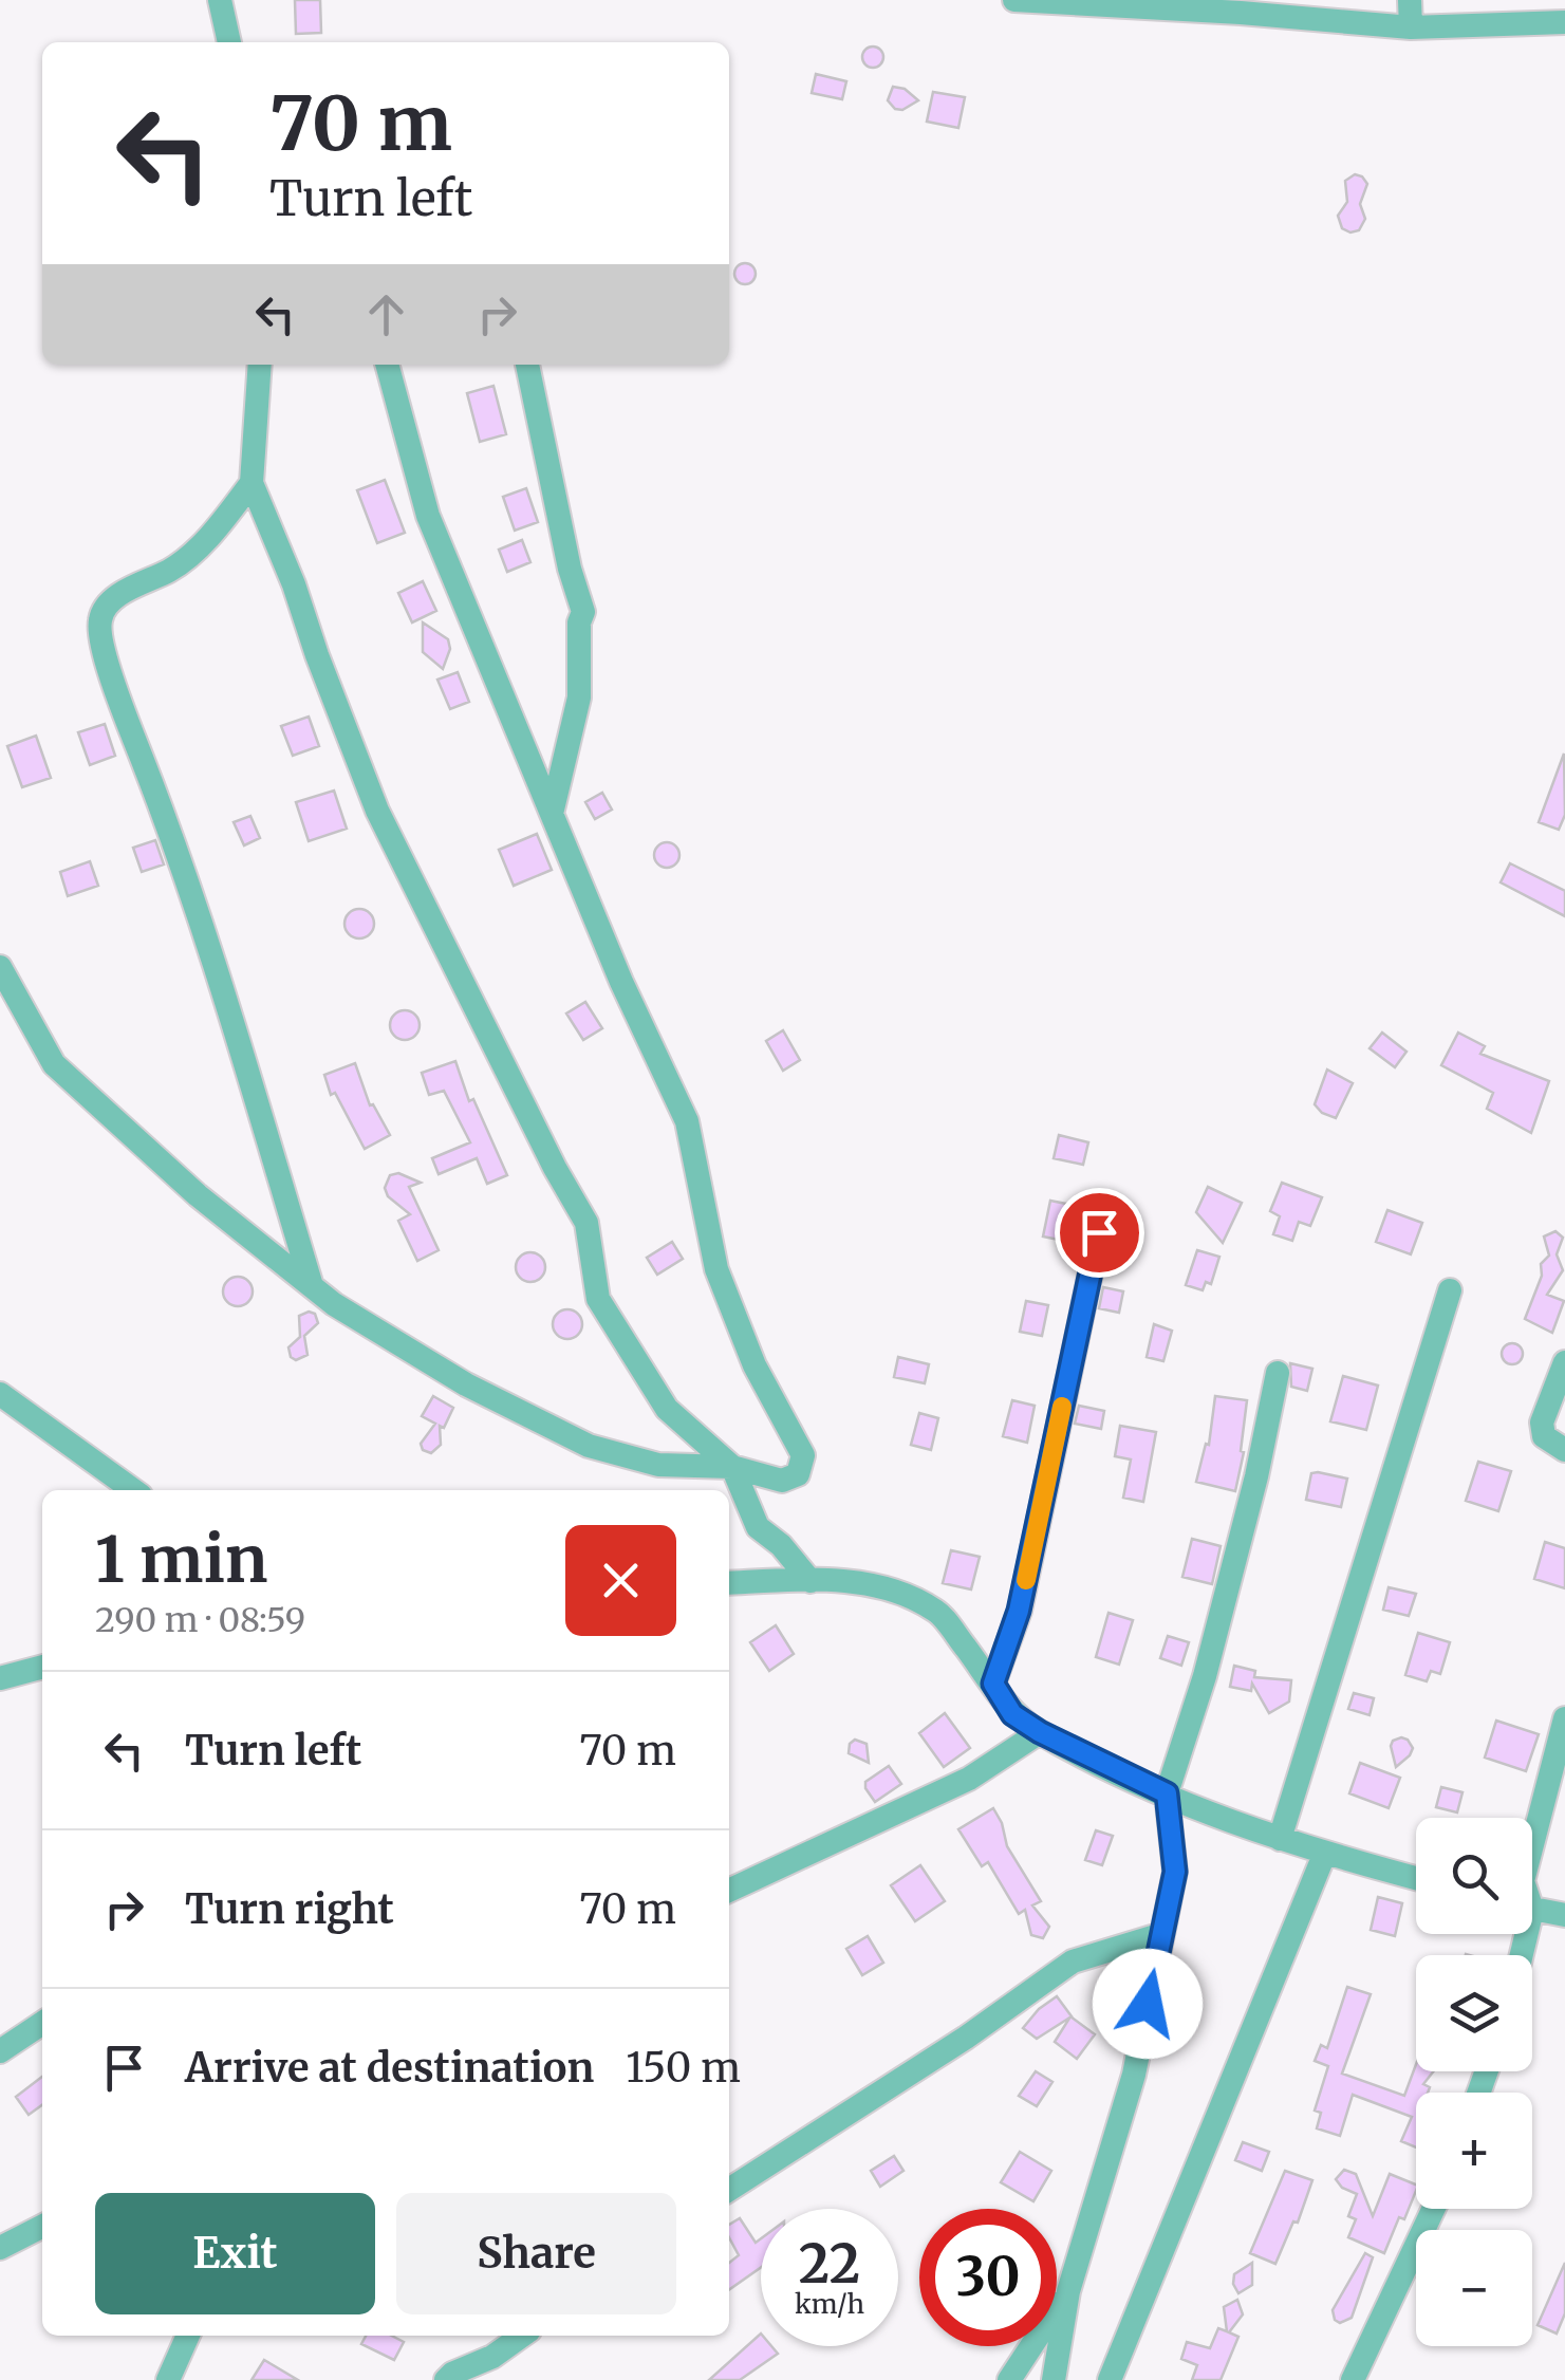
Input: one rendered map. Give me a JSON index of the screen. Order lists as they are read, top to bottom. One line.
{"page":{"turn":["70 m","Turn left"],"heading":["1 min","290 m · 08:59"],"list":[{"name":"Turn left","value":"70 m"},{"name":"Turn right","value":"70 m"},{"name":"Arrive at destination","value":"150 m"}],"map_buttons":["+","−"],"buttons":["Exit","Share"],"speed":"22 km/h","limit":"30"}}
